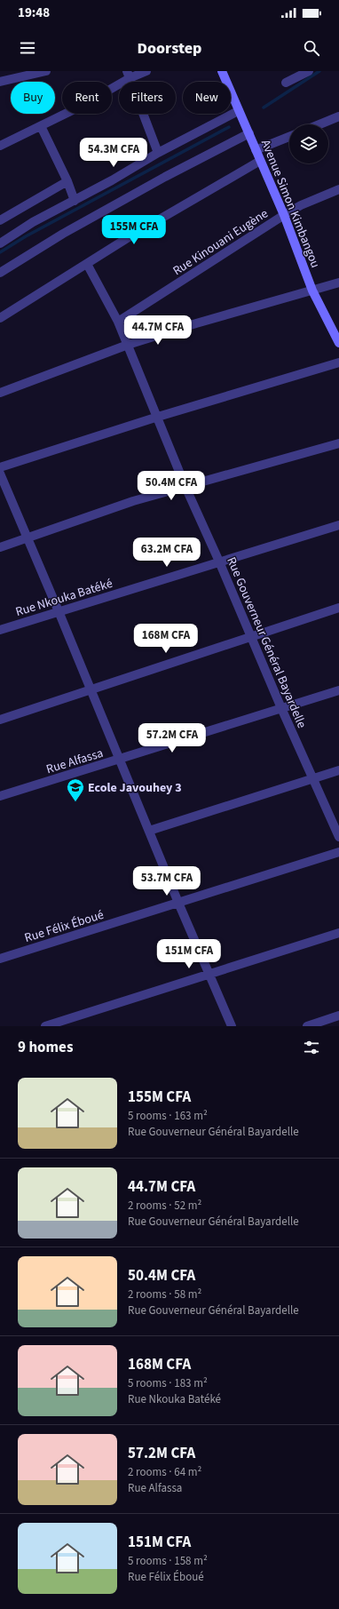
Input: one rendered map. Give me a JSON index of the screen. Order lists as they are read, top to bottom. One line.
{"streets":{"street":["Avenue Simon Kimbangou","Rue Kinouani Eugène","Rue Nkouka Batéké","Rue Gouverneur Général Bayardelle","Rue Alfassa","Rue Félix Éboué"]},"crossings":[["Avenue Simon Kimbangou","Rue Kinouani Eugène"],["Rue Kinouani Eugène","Rue Gouverneur Général Bayardelle"],["Rue Nkouka Batéké","Rue Gouverneur Général Bayardelle"],["Rue Gouverneur Général Bayardelle","Rue Alfassa"]],"places":{"school or university":["Ecole Javouhey 3"]},"page":{"status":"19:48","header":"Doorstep","chip":["Buy","Rent","Filters","New"],"price":["54.3M CFA","155M CFA","44.7M CFA","50.4M CFA","63.2M CFA","168M CFA","57.2M CFA","53.7M CFA","151M CFA"],"heading":"9 homes","list":[{"name":"155M CFA","note":"5 rooms · 163 m² · Rue Gouverneur Général Bayardelle"},{"name":"44.7M CFA","note":"2 rooms · 52 m² · Rue Gouverneur Général Bayardelle"},{"name":"50.4M CFA","note":"2 rooms · 58 m² · Rue Gouverneur Général Bayardelle"},{"name":"168M CFA","note":"5 rooms · 183 m² · Rue Nkouka Batéké"},{"name":"57.2M CFA","note":"2 rooms · 64 m² · Rue Alfassa"},{"name":"151M CFA","note":"5 rooms · 158 m² · Rue Félix Éboué"}]}}
